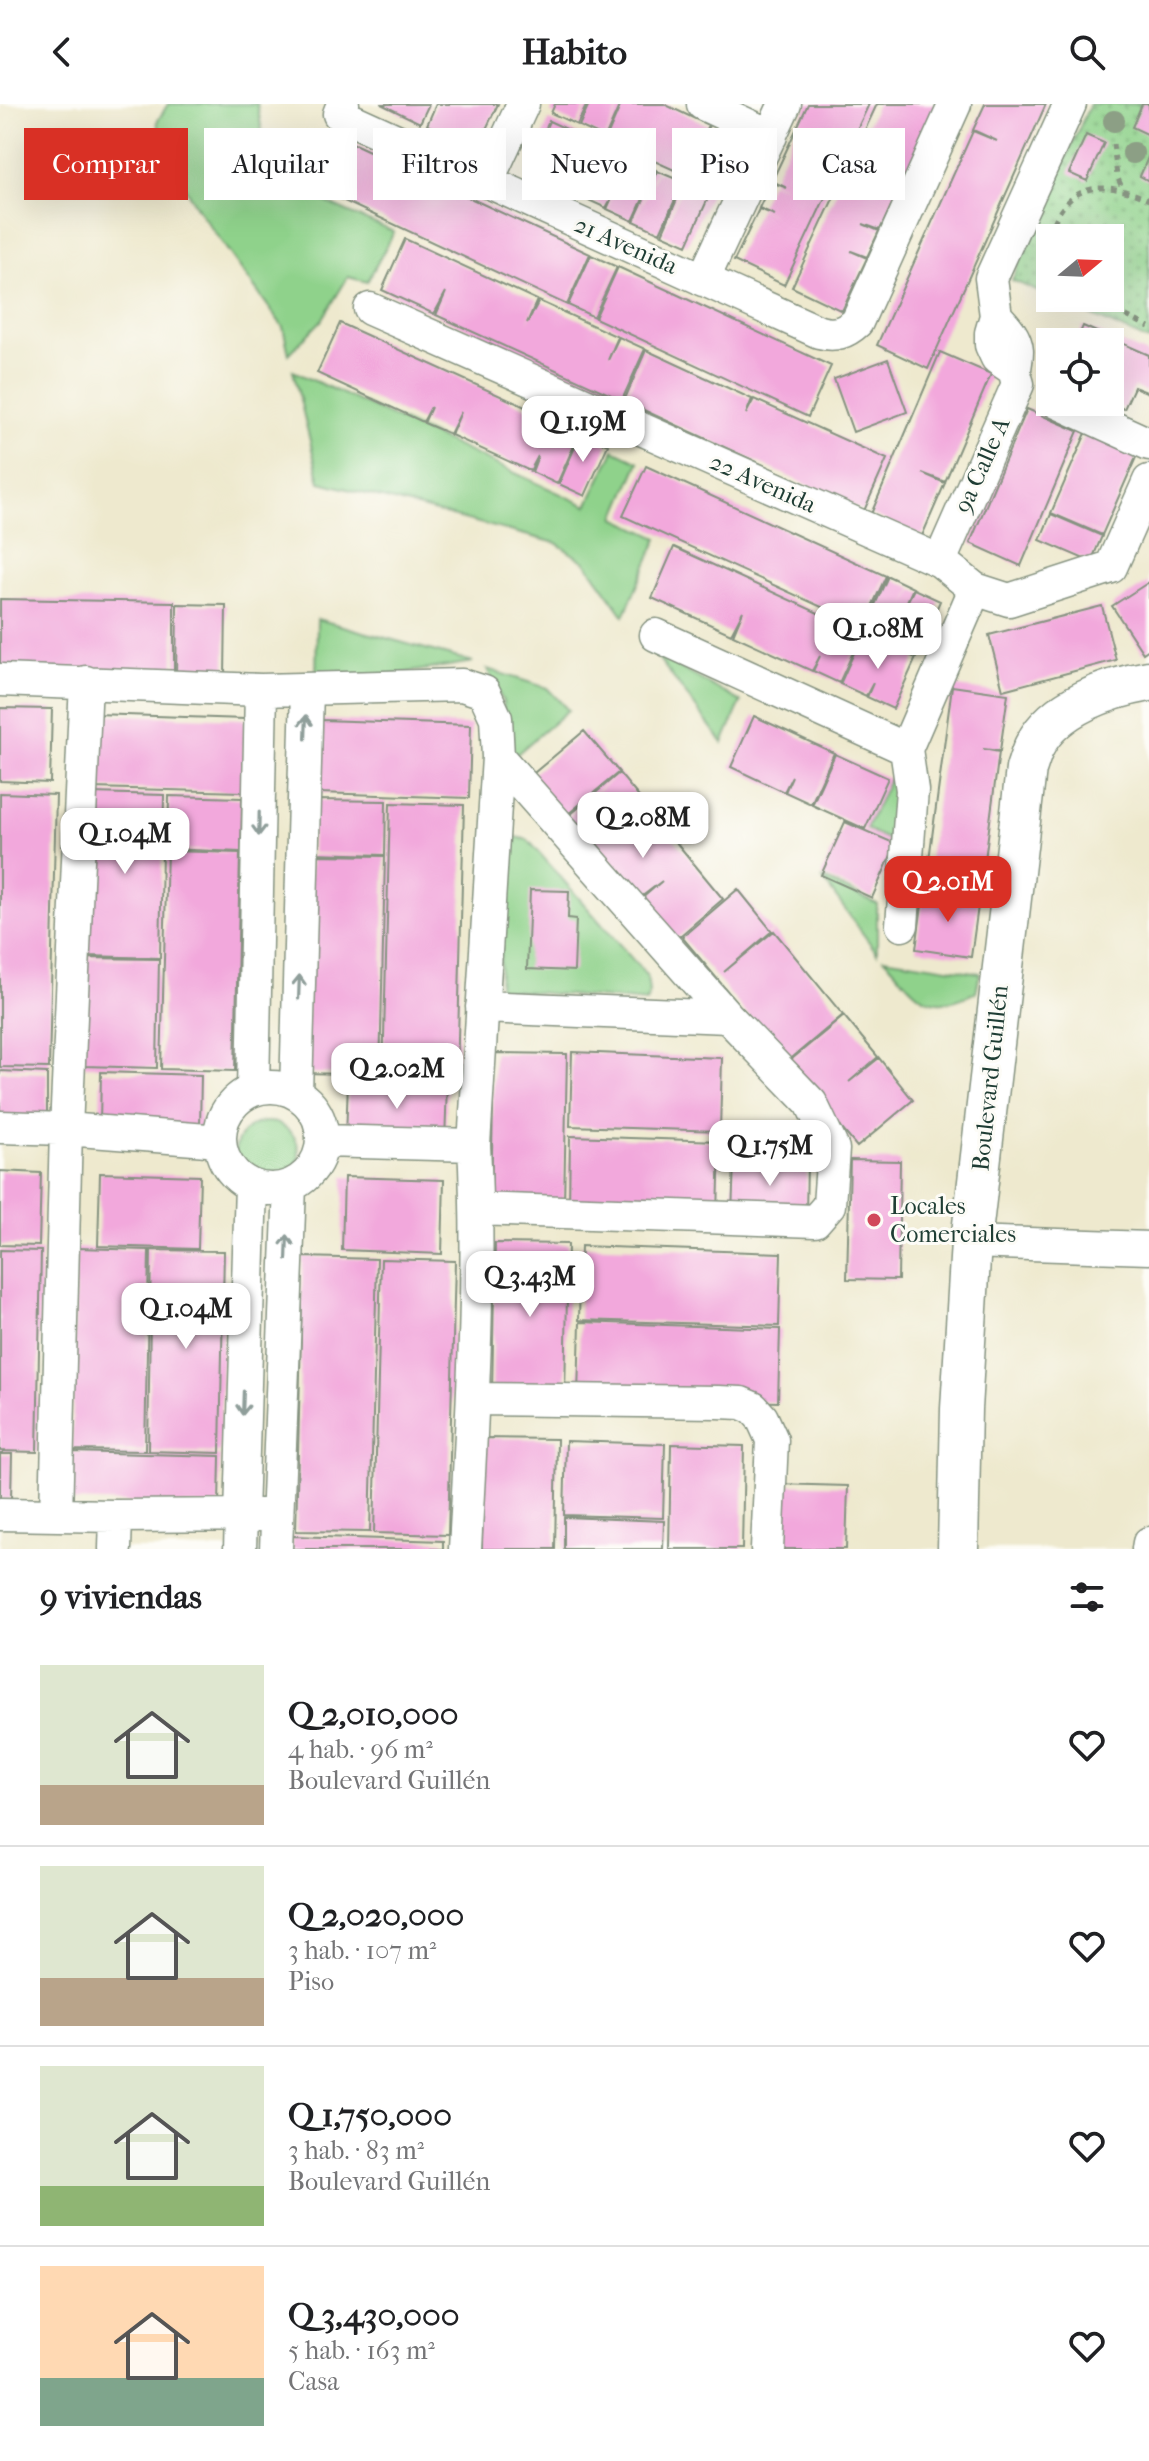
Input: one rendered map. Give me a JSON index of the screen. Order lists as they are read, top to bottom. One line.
{"streets":{"main road":["Boulevard Guillén"],"street":["21 Avenida","9a Calle A","22 Avenida"]},"crossings":[["9a Calle A","22 Avenida"]],"places":["Locales Comerciales"],"north":"right","page":{"header":"Habito","chip":["Comprar","Alquilar","Filtros","Nuevo","Piso","Casa"],"price":["Q 1.19M","Q 1.08M","Q 2.08M","Q 1.04M","Q 2.01M","Q 2.02M","Q 1.75M","Q 3.43M","Q 1.04M"],"heading":"9 viviendas","list":[{"name":"Q 2,010,000","note":"4 hab. · 96 m² · Boulevard Guillén"},{"name":"Q 2,020,000","note":"3 hab. · 107 m² · Piso"},{"name":"Q 1,750,000","note":"3 hab. · 83 m² · Boulevard Guillén"},{"name":"Q 3,430,000","note":"5 hab. · 163 m² · Casa"}]}}
